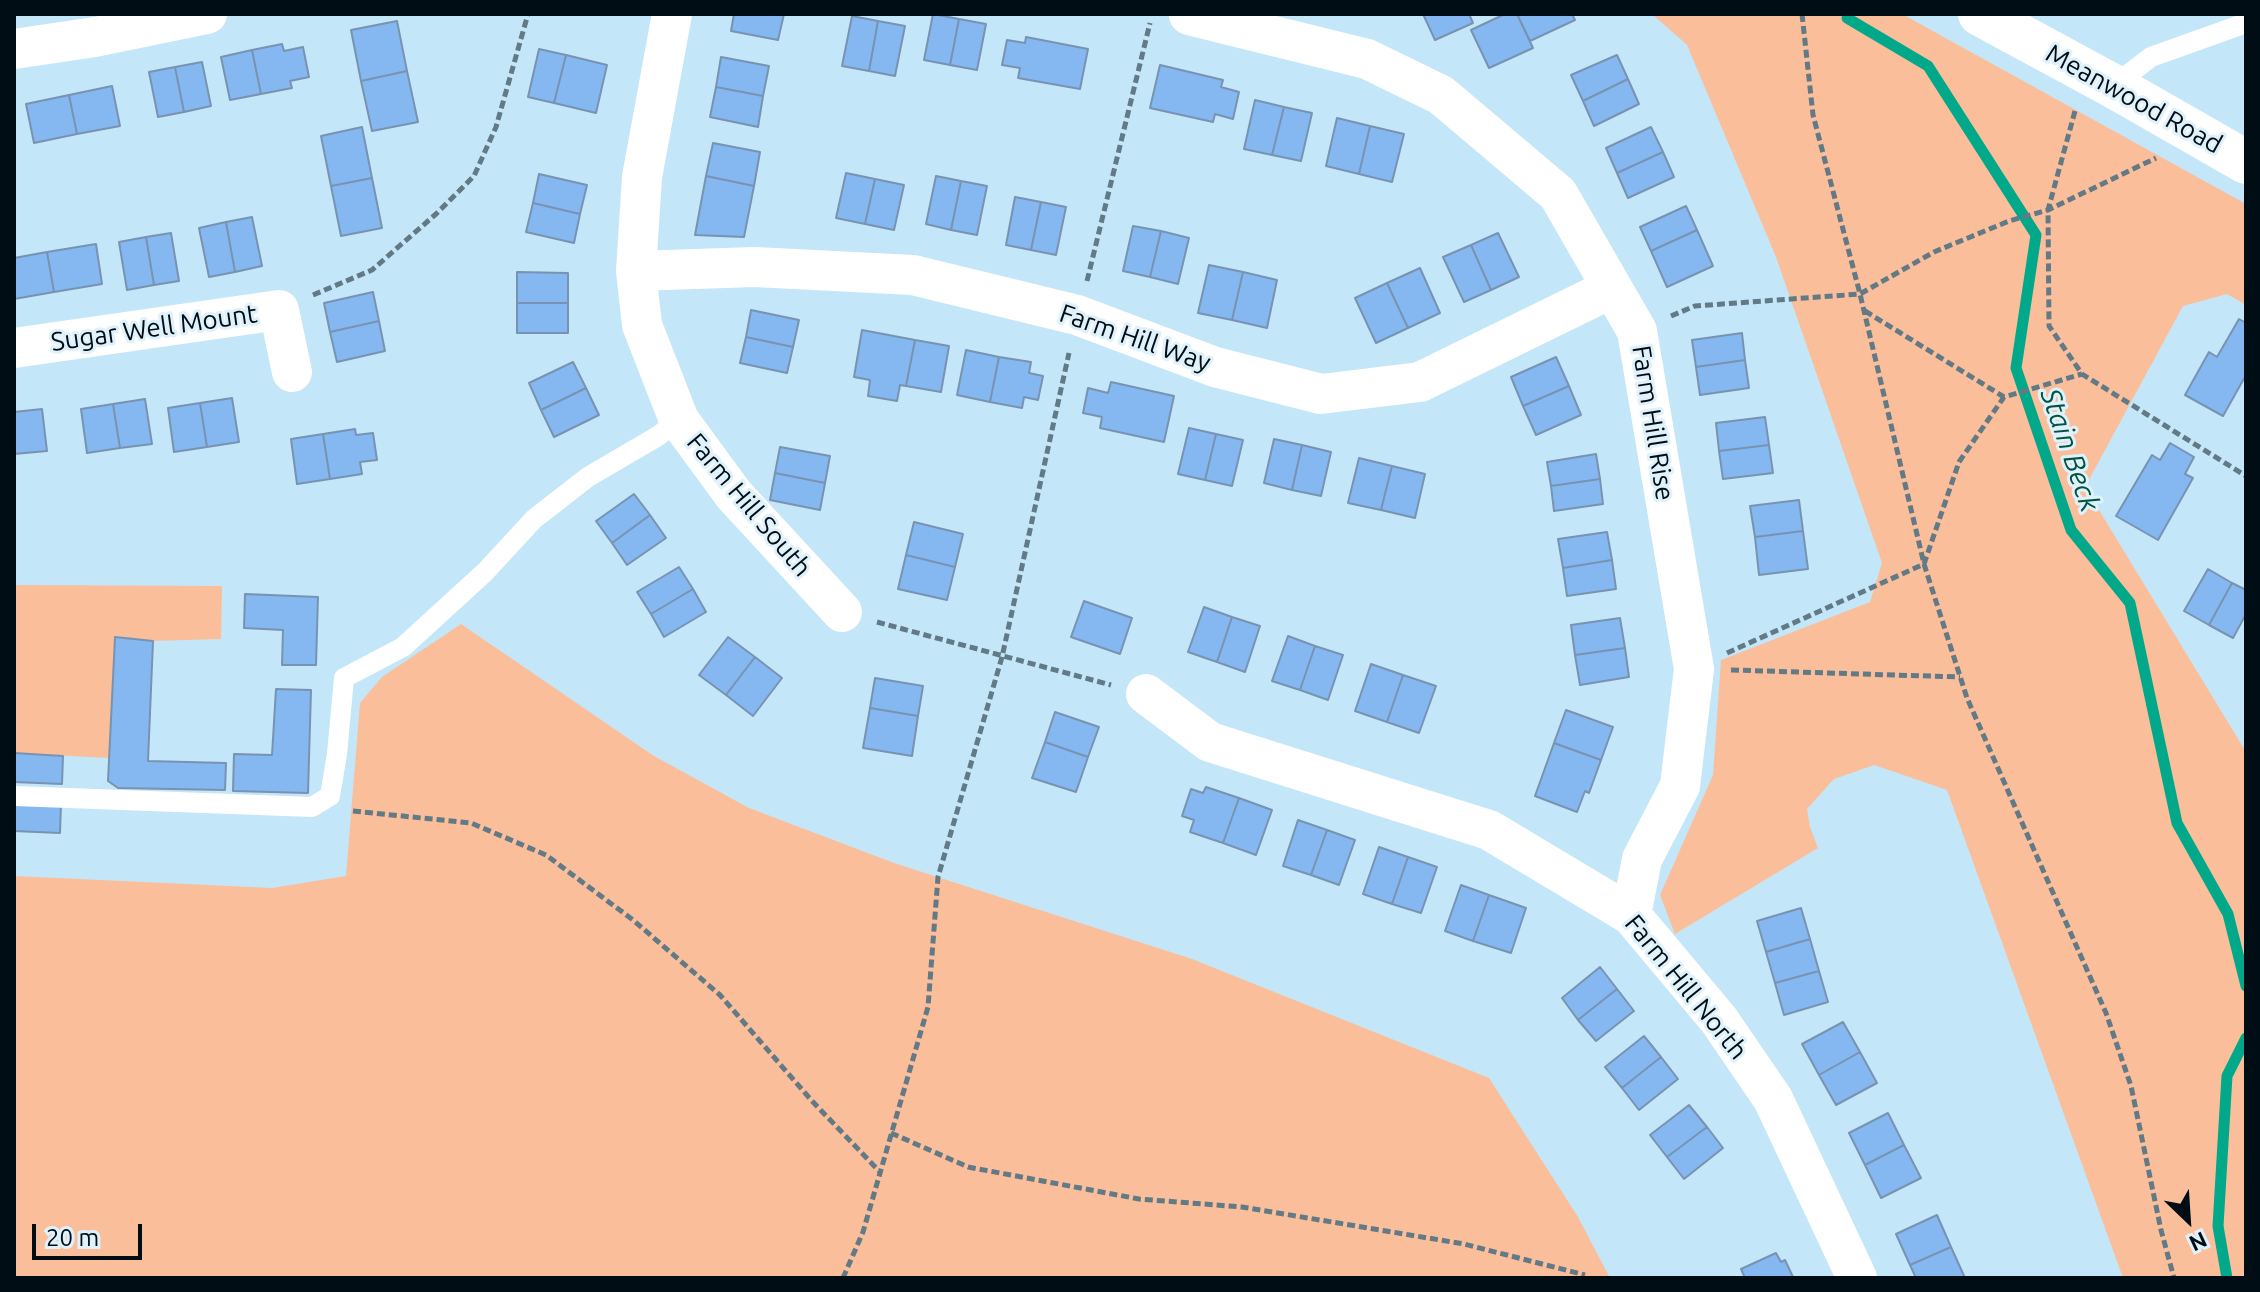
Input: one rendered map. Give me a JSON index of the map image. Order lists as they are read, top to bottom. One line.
{"streets":{"street":["Meanwood Road","Sugar Well Mount","Farm Hill Way","Farm Hill Rise","Farm Hill South","Farm Hill North"]},"crossings":[["Farm Hill Way","Farm Hill Rise"],["Farm Hill Way","Farm Hill South"],["Farm Hill Rise","Farm Hill North"]],"water":["Stain Beck"],"scale_bar":"20 m","north":"bottom right"}
